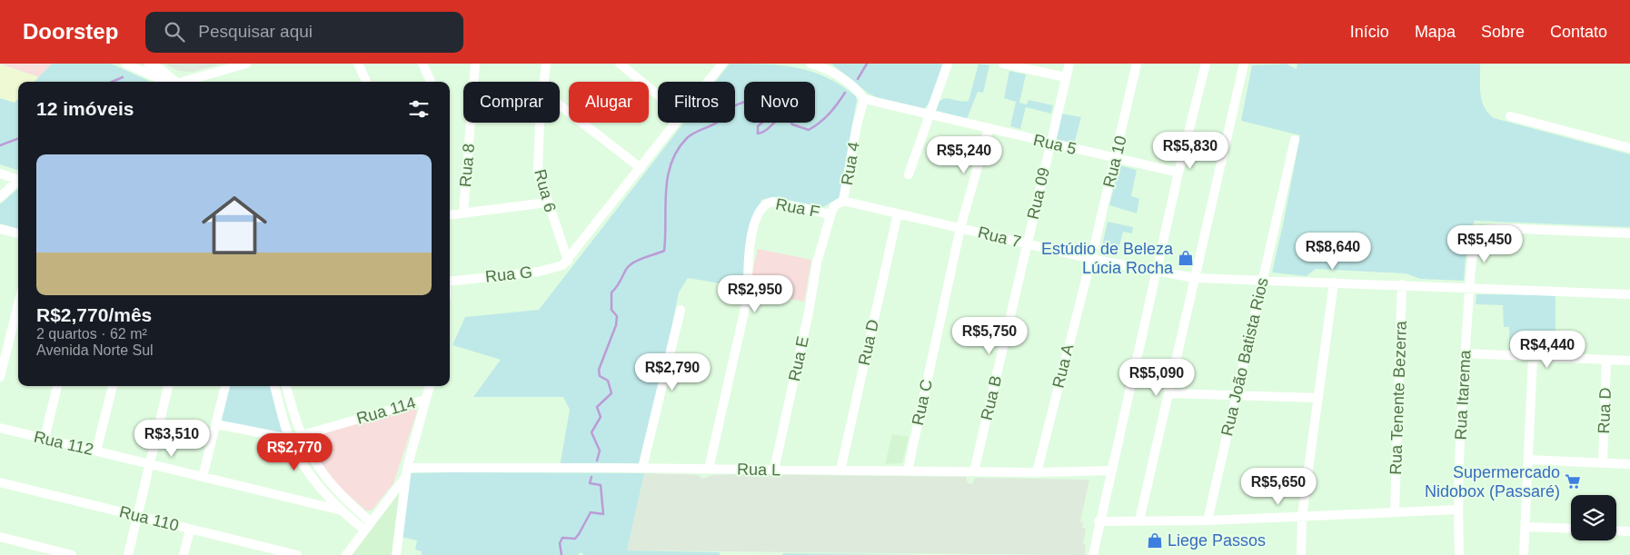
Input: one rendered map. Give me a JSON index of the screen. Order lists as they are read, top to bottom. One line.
{"streets":{"street":["Rua 5","Rua 10","Rua 4","Rua 8","Rua 6","Rua 09","Rua F","Rua 7","Rua G","Rua D","Rua João Batista Rios","Rua E","Rua A","Rua Itarema","Rua B","Rua Tenente Bezerra","Rua C","Rua 114","Rua 112","Rua L","Rua 110"]},"crossings":[["Rua 5","Rua 10"],["Rua 5","Rua 4"],["Rua 5","Rua 09"],["Rua 10","Rua 7"],["Rua 10","Rua A"],["Rua 4","Rua 7"],["Rua 4","Rua E"],["Rua 6","Rua G"],["Rua 09","Rua 7"],["Rua 09","Rua B"],["Rua F","Rua E"],["Rua F","Rua L"],["Rua 7","Rua D"],["Rua 7","Rua João Batista Rios"],["Rua 7","Rua E"],["Rua 7","Rua A"],["Rua 7","Rua Itarema"],["Rua 7","Rua B"],["Rua 7","Rua Tenente Bezerra"],["Rua 7","Rua C"],["Rua D","Rua L"],["Rua E","Rua L"],["Rua A","Rua L"],["Rua B","Rua L"],["Rua C","Rua L"]],"places":{"shop":["Estúdio de Beleza Lúcia Rocha","Liege Passos"],"supermarket":["Supermercado Nidobox (Passaré)"]},"page":{"header":"Doorstep","search":"Pesquisar aqui","nav":["Início","Mapa","Sobre","Contato"],"chip":["Comprar","Alugar","Filtros","Novo"],"heading":"12 imóveis","price":["R$5,830","R$5,240","R$5,450","R$8,640","R$2,950","R$5,750","R$4,440","R$2,790","R$5,090","R$3,510","R$2,770","R$5,650"],"list":[{"name":"R$2,770/mês","note":"2 quartos · 62 m² · Avenida Norte Sul"}]}}
